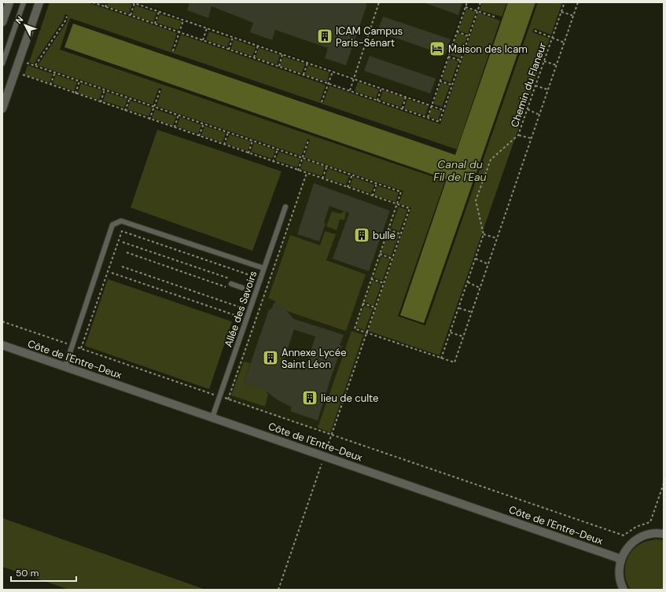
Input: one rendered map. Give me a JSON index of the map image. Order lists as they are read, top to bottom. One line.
{"streets":{"street":["Côte de l'Entre-Deux"],"lane":["Allée des Savoirs"],"path":["Chemin du Flaneur"]},"crossings":[["Allée des Savoirs","Côte de l'Entre-Deux"]],"water":["Canal du Fil de l'Eau"],"places":{"building":["ICAM Campus Paris-Sénart","bulle","Annexe Lycée Saint Léon","lieu de culte"],"hotel":["Maison des Icam"]},"scale_bar":"50 m","north":"top left"}
